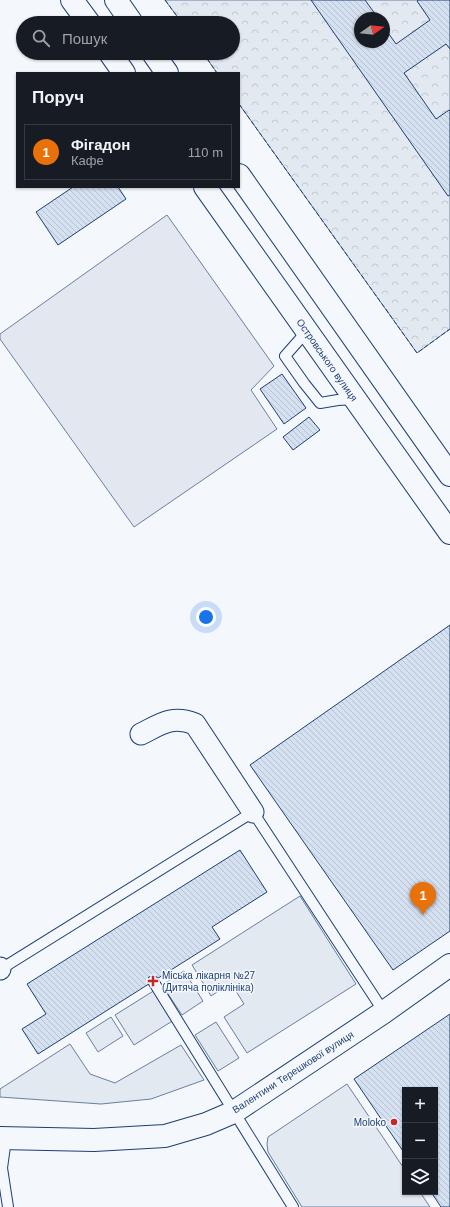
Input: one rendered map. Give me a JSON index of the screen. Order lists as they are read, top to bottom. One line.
{"streets":{"street":["Островського вулиця","Валентини Терешкової вулиця"]},"places":{"health":["Міська лікарня №27 (Дитяча поліклініка)"],"other":["Moloko"]},"north":"right","page":{"search":"Пошук","heading":"Поруч","list":[{"mark":"1","name":"Фігадон","note":"Кафе","value":"110 m"}],"pins":"1","map_buttons":["+","−"]}}
